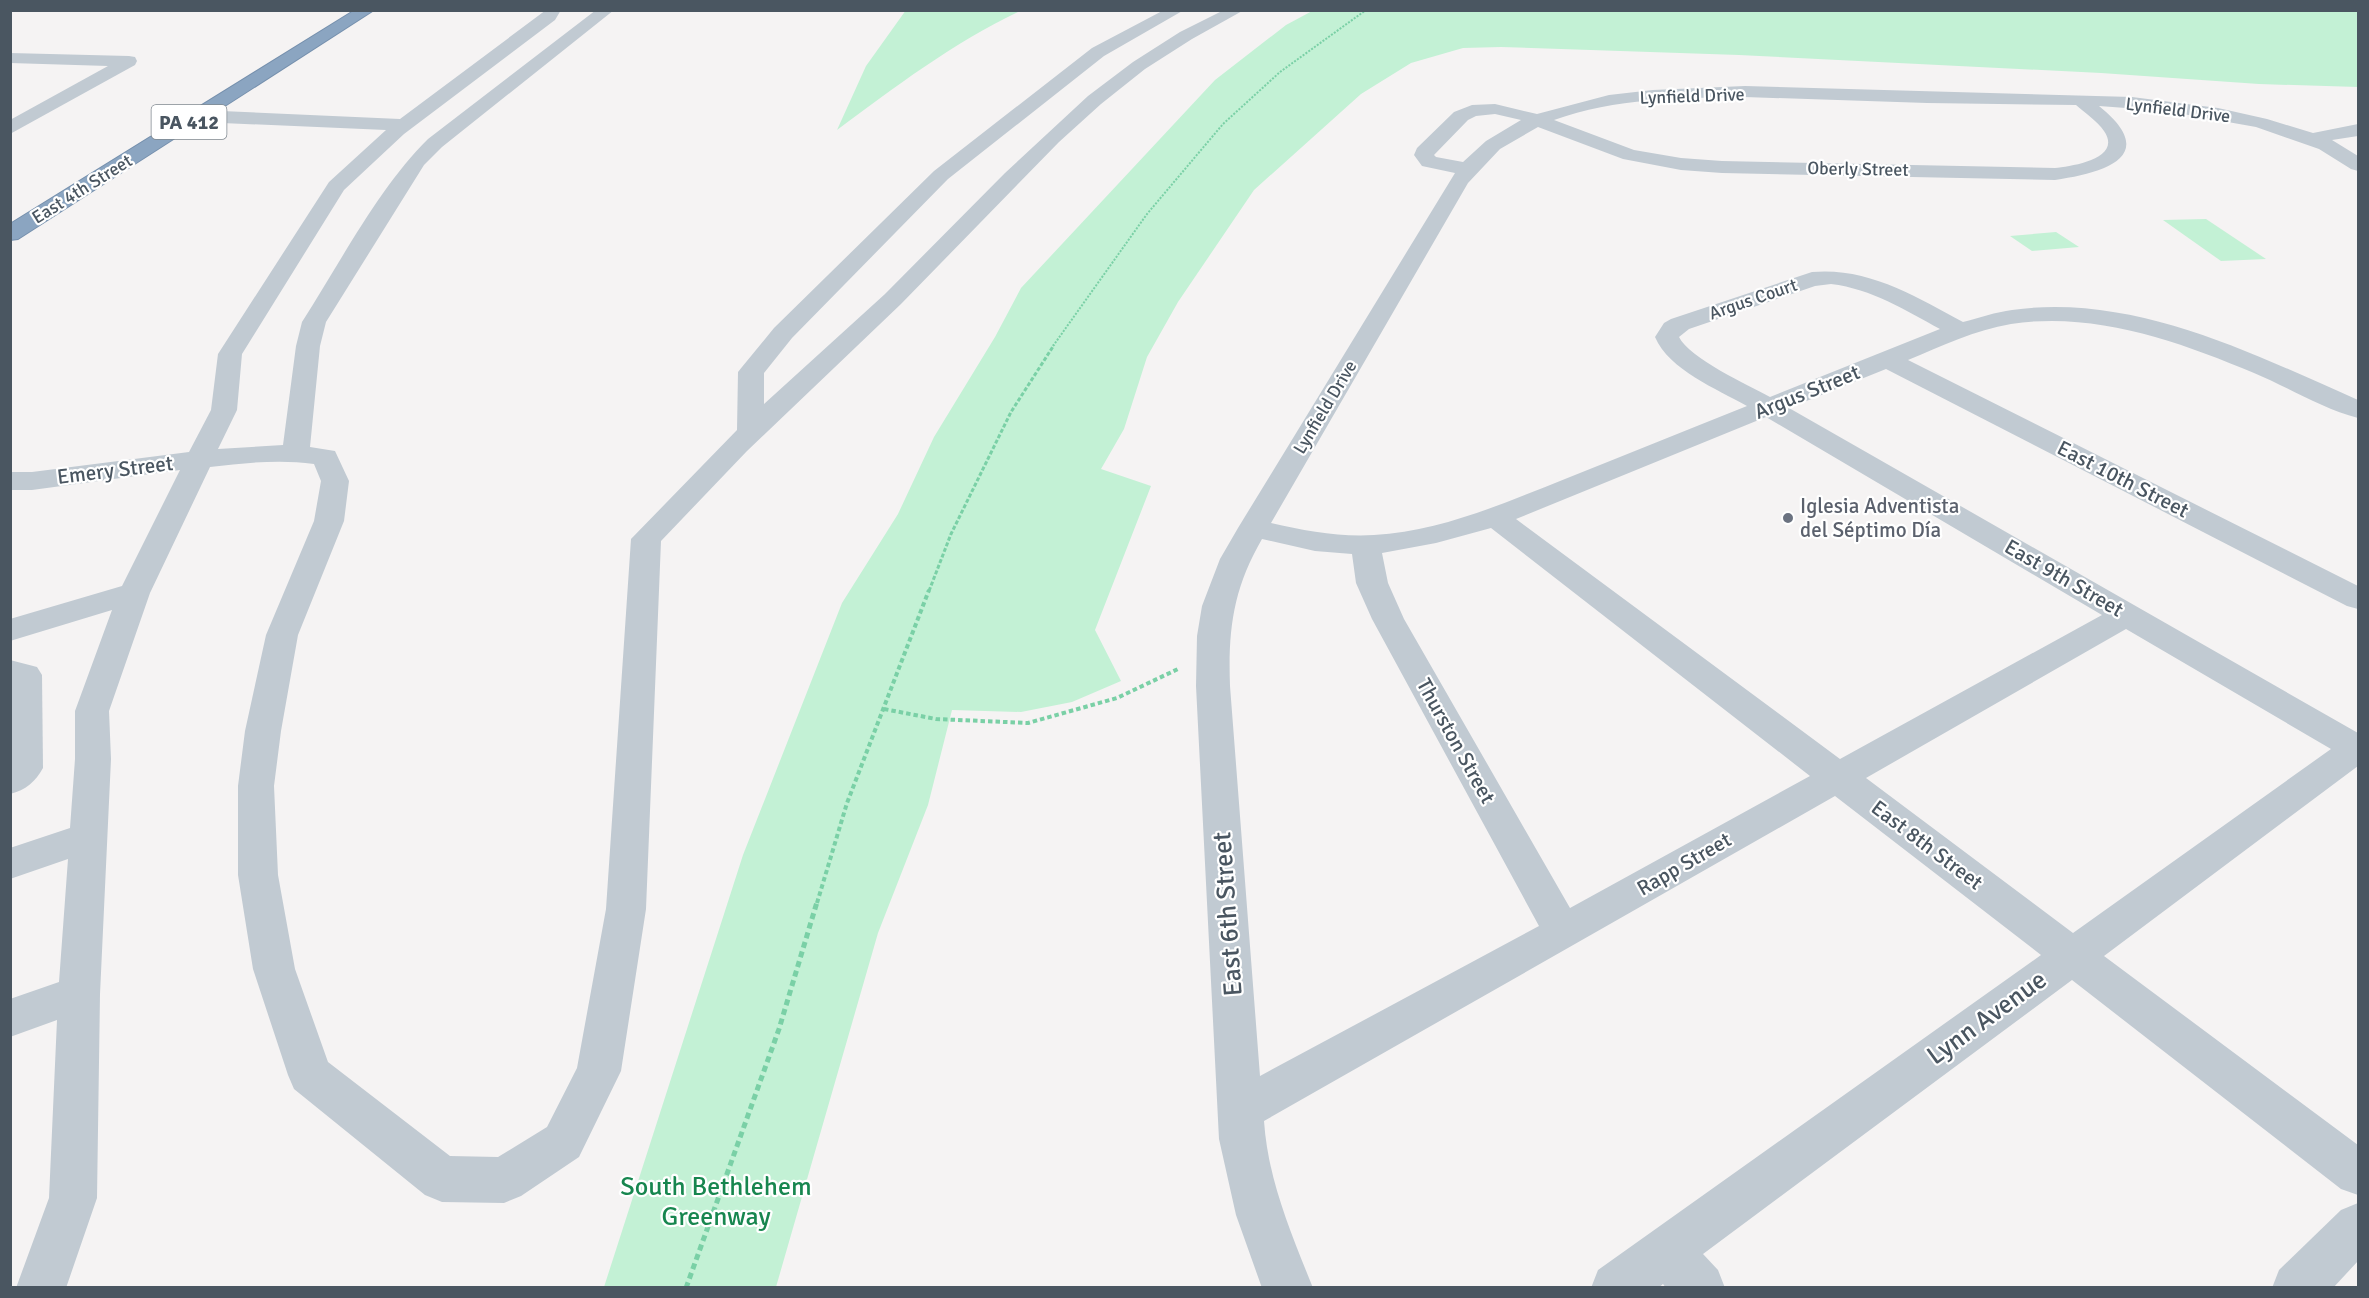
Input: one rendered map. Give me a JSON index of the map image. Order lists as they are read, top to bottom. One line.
{"streets":{"highway":["PA 412","East 4th Street"],"street":["Lynfield Drive","Oberly Street","Argus Court","Argus Street","Emery Street","East 10th Street","East 9th Street","Thurston Street","East 8th Street","Rapp Street","East 6th Street","Lynn Avenue"]},"crossings":[["Lynfield Drive","Oberly Street"],["Lynfield Drive","Argus Street"],["Lynfield Drive","East 6th Street"],["Argus Court","Argus Street"],["Argus Court","East 9th Street"],["Argus Street","East 10th Street"],["Argus Street","East 9th Street"],["Argus Street","Thurston Street"],["Argus Street","East 8th Street"],["Argus Street","East 6th Street"],["East 9th Street","Rapp Street"],["East 9th Street","Lynn Avenue"],["Thurston Street","Rapp Street"],["East 8th Street","Rapp Street"],["East 8th Street","Lynn Avenue"],["Rapp Street","East 6th Street"]],"parks":["South Bethlehem Greenway"],"places":["Iglesia Adventista del Séptimo Día"]}
